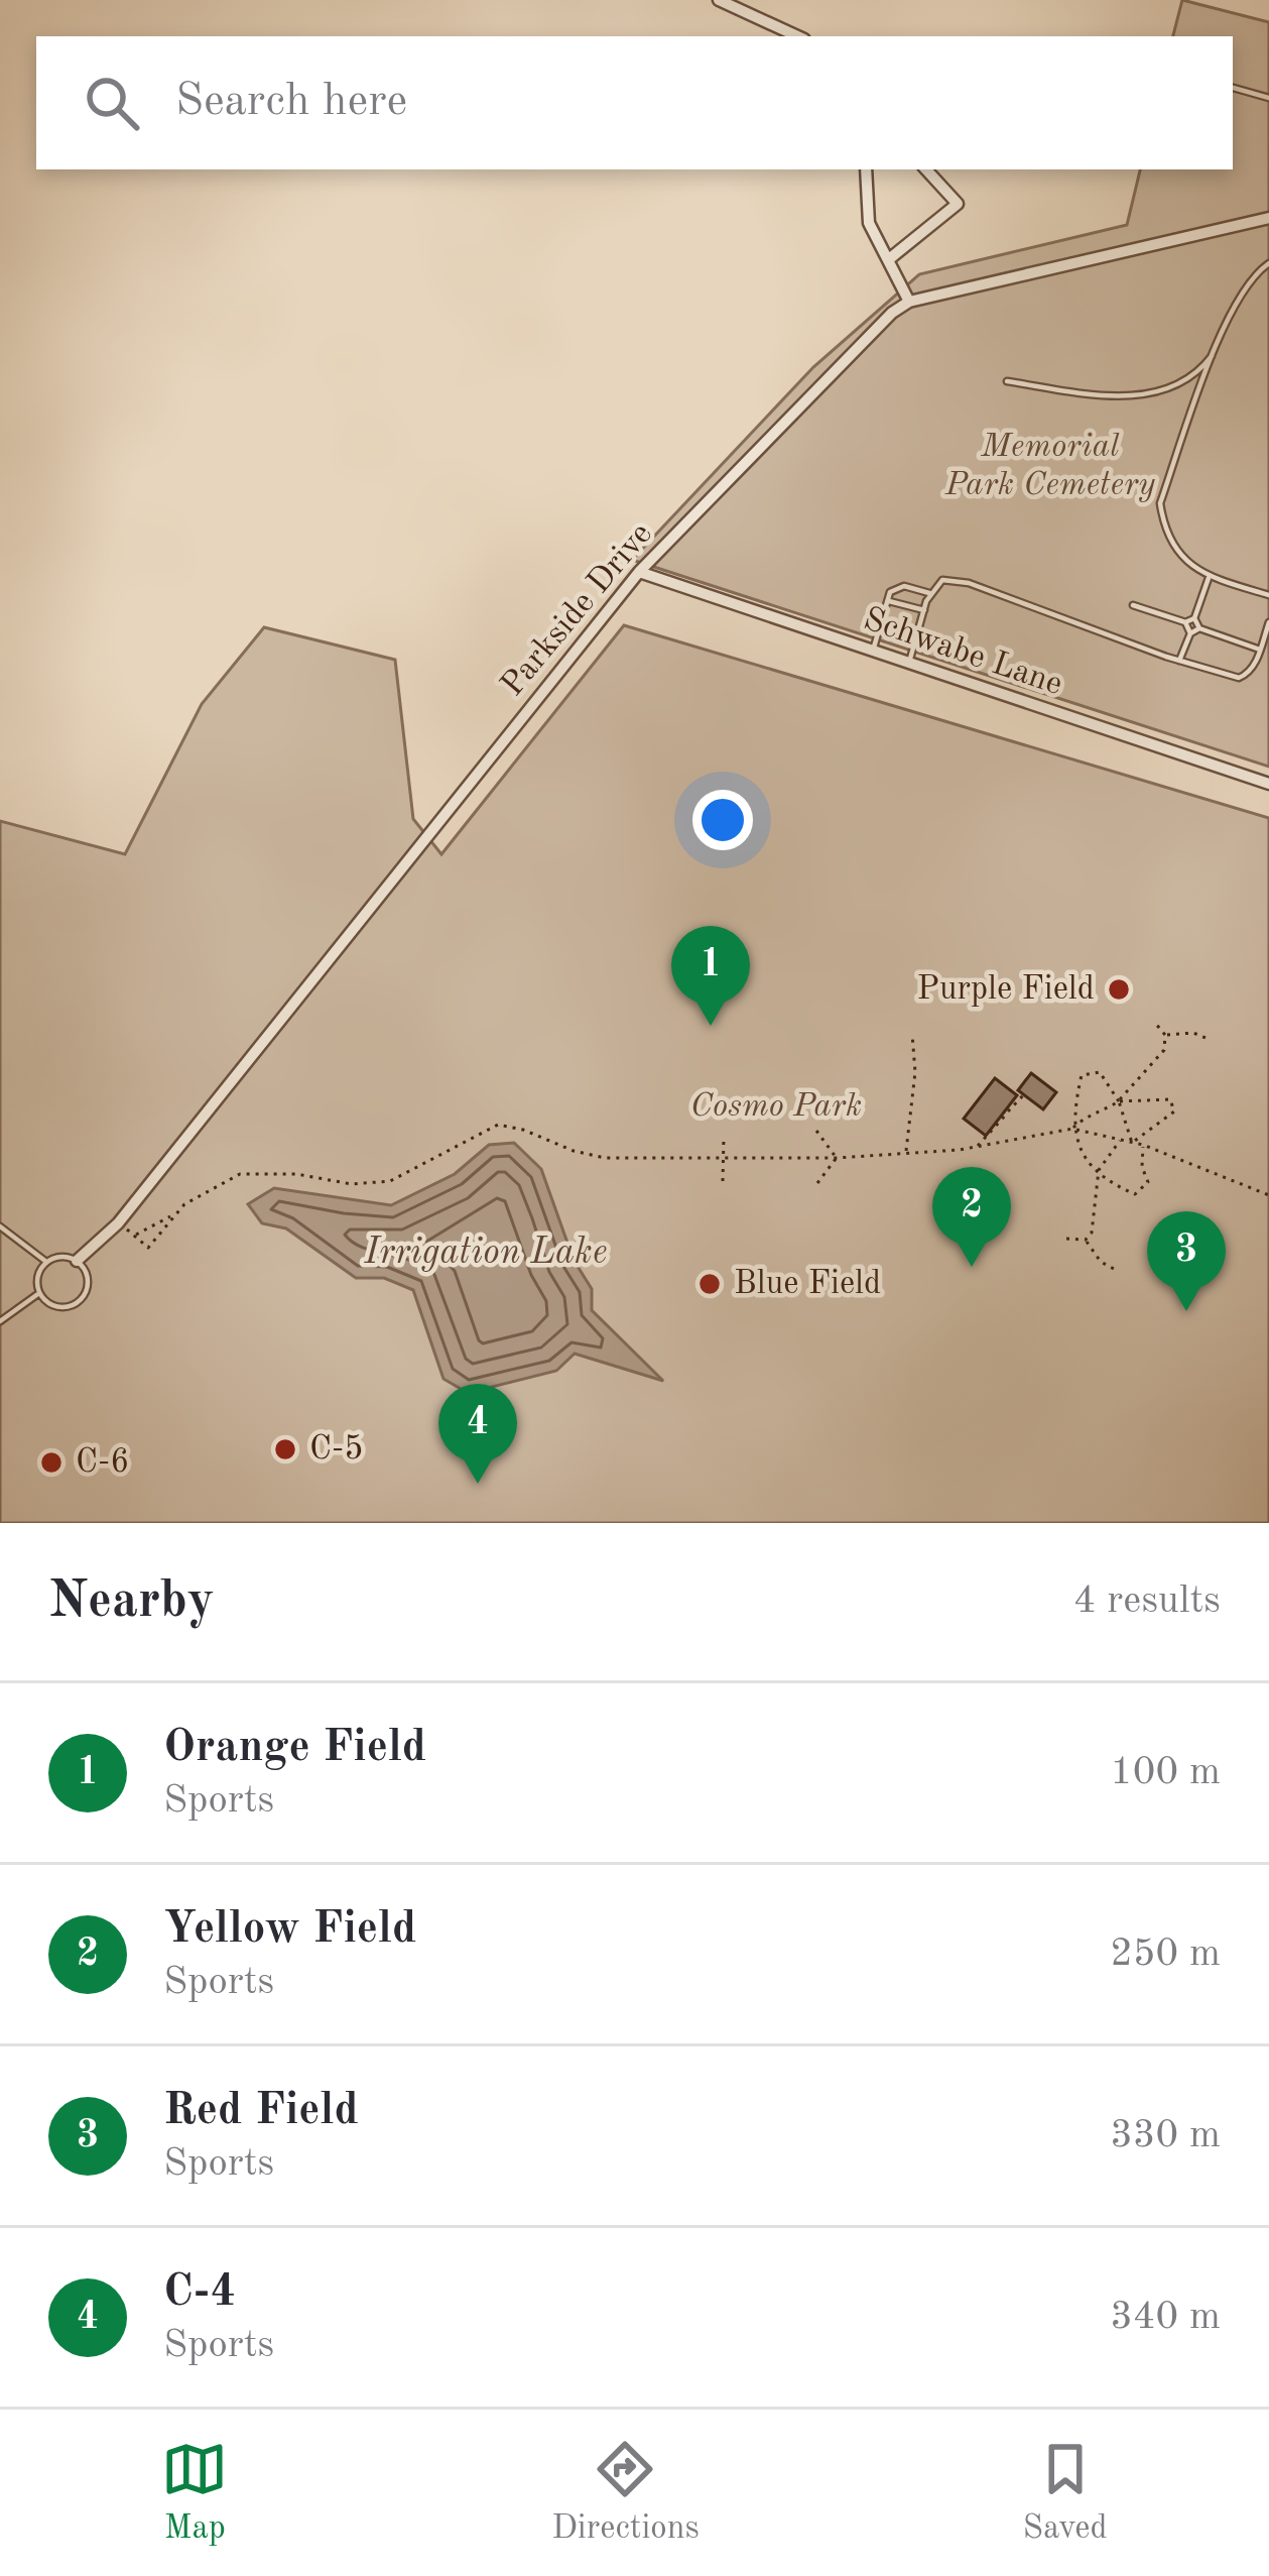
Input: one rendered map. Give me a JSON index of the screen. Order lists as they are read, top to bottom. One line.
{"streets":{"street":["Parkside Drive","Schwabe Lane"]},"crossings":[["Parkside Drive","Schwabe Lane"]],"water":["Irrigation Lake"],"parks":["Memorial Park Cemetery","Cosmo Park"],"places":["Purple Field","Blue Field","C-5","C-6"],"page":{"search":"Search here","pins":["1","2","3","4"],"heading":["Nearby","4 results"],"list":[{"mark":"1","name":"Orange Field","note":"Sports","value":"100 m"},{"mark":"2","name":"Yellow Field","note":"Sports","value":"250 m"},{"mark":"3","name":"Red Field","note":"Sports","value":"330 m"},{"mark":"4","name":"C-4","note":"Sports","value":"340 m"}],"nav":["Map","Directions","Saved"]}}
